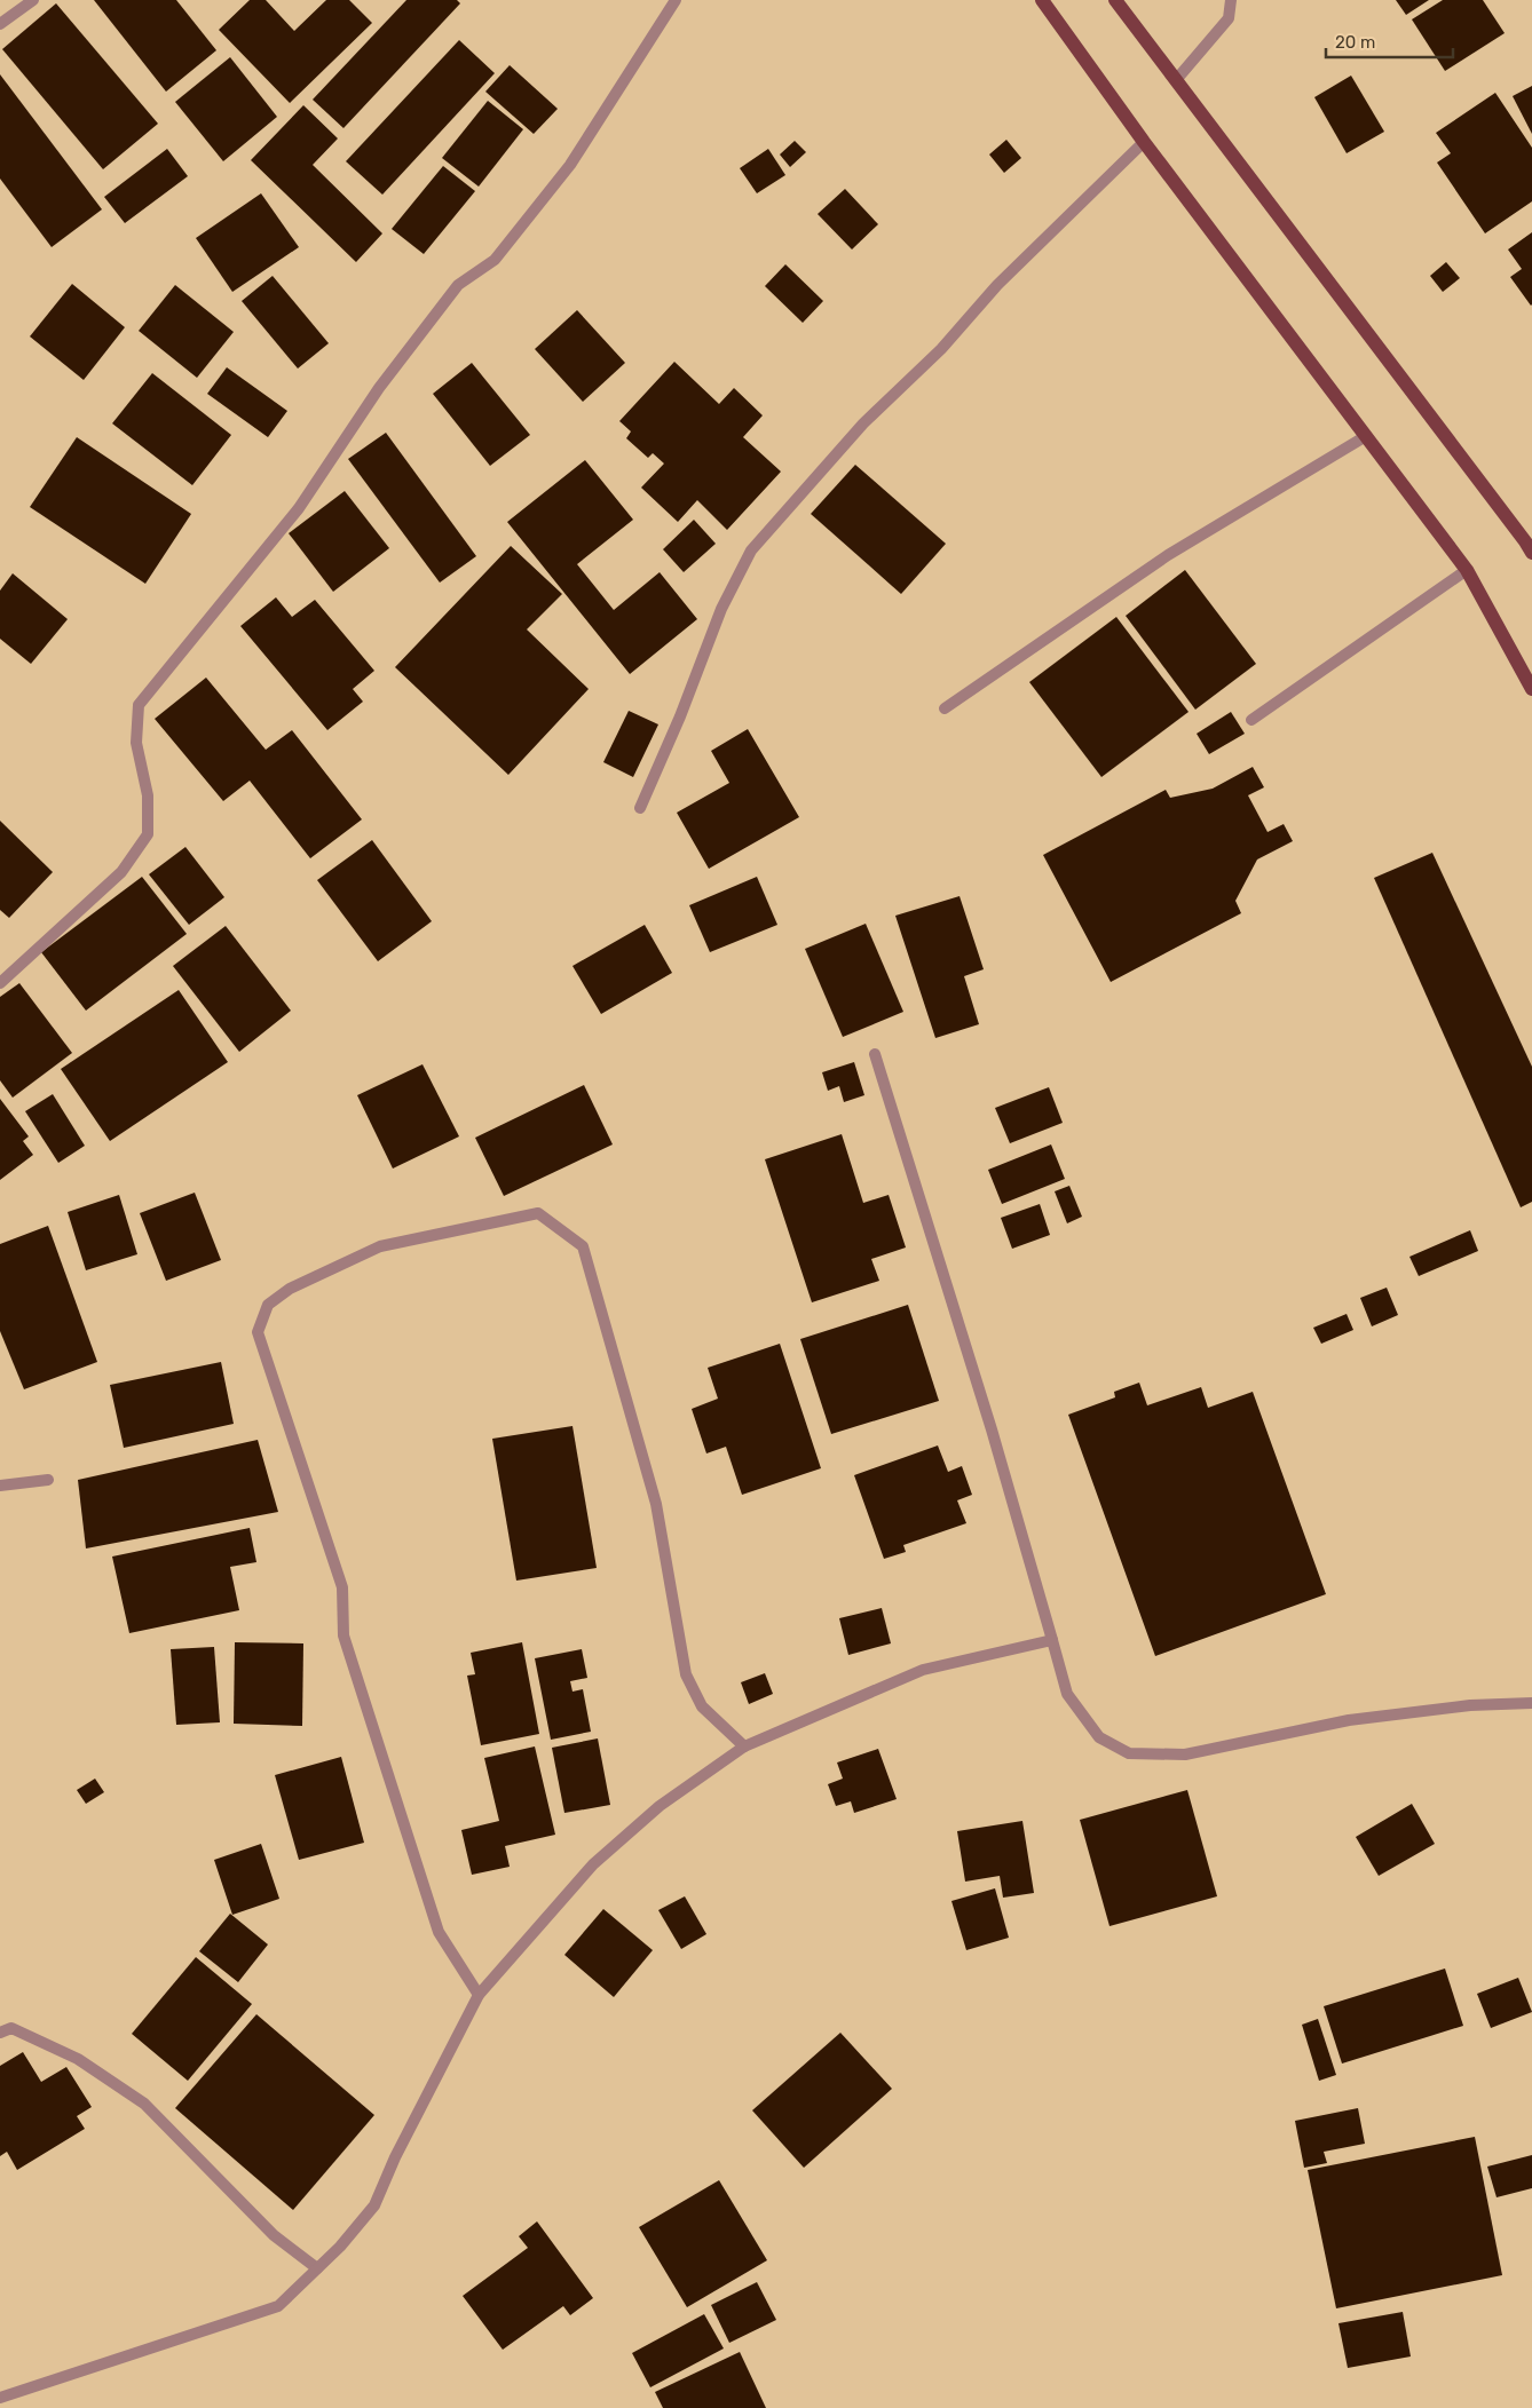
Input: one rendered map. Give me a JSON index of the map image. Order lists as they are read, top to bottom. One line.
{"scale_bar":"20 m"}
